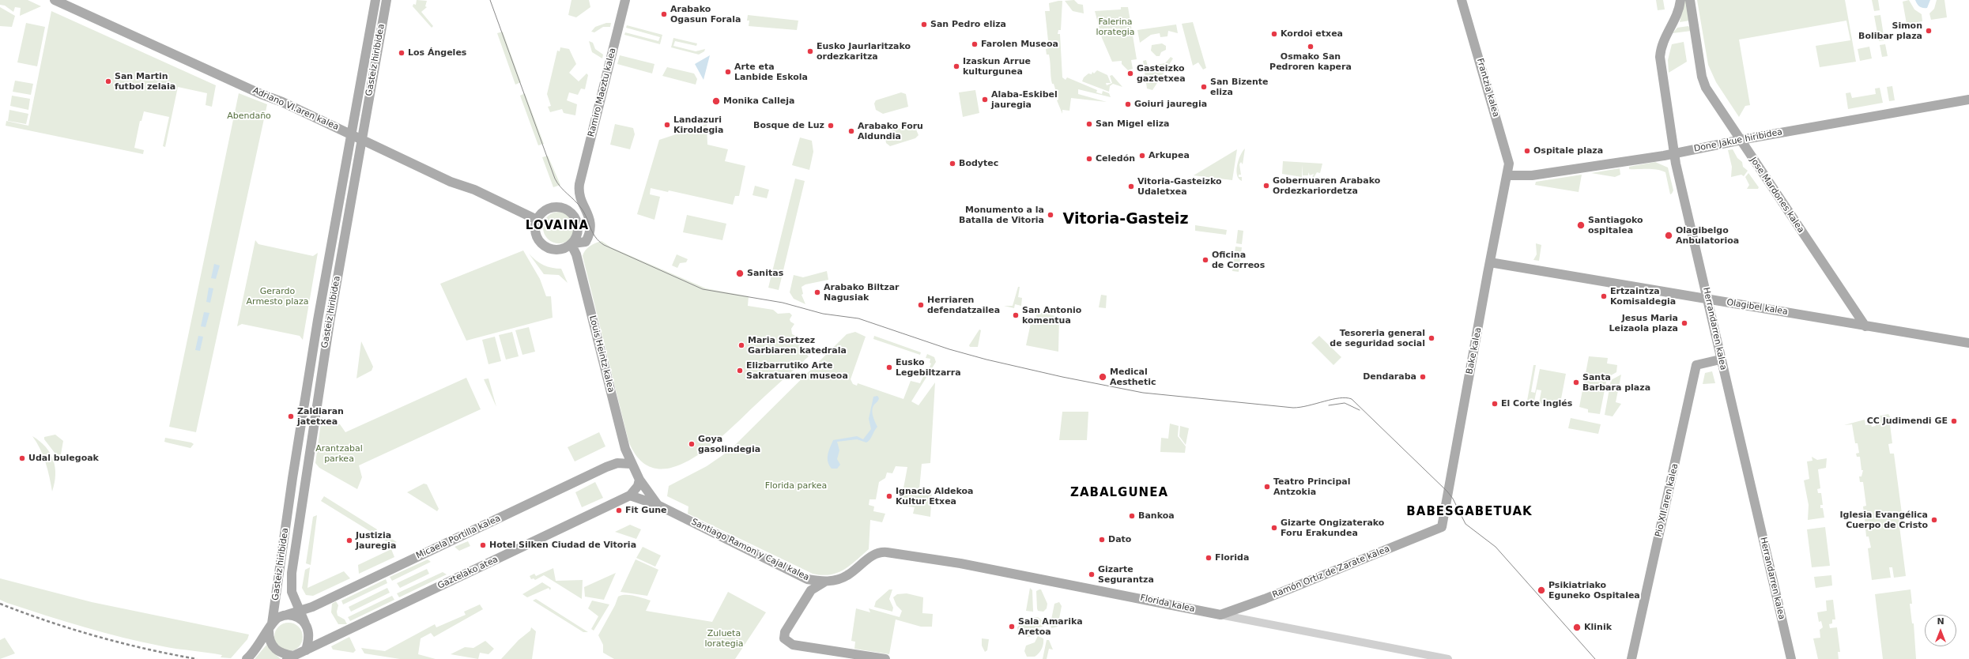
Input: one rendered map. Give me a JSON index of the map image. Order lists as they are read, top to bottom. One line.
{"streets":{"main road":["Gasteiz hiribidea","Frantzia kalea","Ramiro Maeztu kalea","Adriano VI.aren kalea","Done Jakue hiribidea","Jose Mardones kalea","Olagibel kalea","Herrandarren kalea","Bake kalea","Louis Heintz kalea","Pio XII.aren kalea","Micaela Portilla kalea","Santiago Ramon y Cajal kalea","Ramón Ortiz de Zarate kalea","Gaztelako atea","Florida kalea"]},"crossings":[["Gasteiz hiribidea","Adriano VI.aren kalea"],["Gasteiz hiribidea","Micaela Portilla kalea"],["Gasteiz hiribidea","Gaztelako atea"],["Frantzia kalea","Done Jakue hiribidea"],["Frantzia kalea","Bake kalea"],["Ramiro Maeztu kalea","Adriano VI.aren kalea"],["Ramiro Maeztu kalea","Louis Heintz kalea"],["Adriano VI.aren kalea","Louis Heintz kalea"],["Done Jakue hiribidea","Jose Mardones kalea"],["Done Jakue hiribidea","Herrandarren kalea"],["Done Jakue hiribidea","Bake kalea"],["Jose Mardones kalea","Olagibel kalea"],["Olagibel kalea","Herrandarren kalea"],["Olagibel kalea","Bake kalea"],["Herrandarren kalea","Pio XII.aren kalea"],["Bake kalea","Ramón Ortiz de Zarate kalea"],["Louis Heintz kalea","Micaela Portilla kalea"],["Louis Heintz kalea","Santiago Ramon y Cajal kalea"],["Micaela Portilla kalea","Santiago Ramon y Cajal kalea"],["Micaela Portilla kalea","Gaztelako atea"],["Santiago Ramon y Cajal kalea","Florida kalea"],["Ramón Ortiz de Zarate kalea","Florida kalea"]],"districts":["Vitoria-Gasteiz","LOVAINA","ZABALGUNEA","BABESGABETUAK"],"parks":["Falerina lorategia","Abendaño","Gerardo Armesto plaza","Arantzabal parkea","Florida parkea","Zulueta lorategia"],"places":["Arabako Ogasun Forala","San Pedro eliza","Simon Bolibar plaza","Kordoi etxea","Farolen Museoa","Osmako San Pedroren kapera","Eusko Jaurlaritzako ordezkaritza","Los Ángeles","Izaskun Arrue kulturgunea","Arte eta Lanbide Eskola","Gasteizko gaztetxea","San Martin futbol zelaia","San Bizente eliza","Alaba-Eskibel jauregia","Monika Calleja","Goiuri jauregia","San Migel eliza","Landazuri Kiroldegia","Bosque de Luz","Arabako Foru Aldundia","Ospitale plaza","Arkupea","Celedón","Bodytec","Gobernuaren Arabako Ordezkariordetza","Vitoria-Gasteizko Udaletxea","Monumento a la Batalla de Vitoria","Santiagoko ospitalea","Olagibelgo Anbulatorioa","Oficina de Correos","Sanitas","Arabako Biltzar Nagusiak","Ertzaintza Komisaldegia","Herriaren defendatzailea","San Antonio komentua","Jesus Maria Leizaola plaza","Tesoreria general de seguridad social","Maria Sortzez Garbiaren katedrala","Eusko Legebiltzarra","Elizbarrutiko Arte Sakratuaren museoa","Medical Aesthetic","Dendaraba","Santa Barbara plaza","El Corte Inglés","Zaldiaran jatetxea","CC Judimendi GE","Goya gasolindegia","Udal bulegoak","Teatro Principal Antzokia","Ignacio Aldekoa Kultur Etxea","Fit Gune","Bankoa","Iglesia Evangélica Cuerpo de Cristo","Gizarte Ongizaterako Foru Erakundea","Dato","Justizia Jauregia","Hotel Silken Ciudad de Vitoria","Florida","Gizarte Segurantza","Psikiatriako Eguneko Ospitalea","Sala Amarika Aretoa","Klinik"],"north":"top"}
